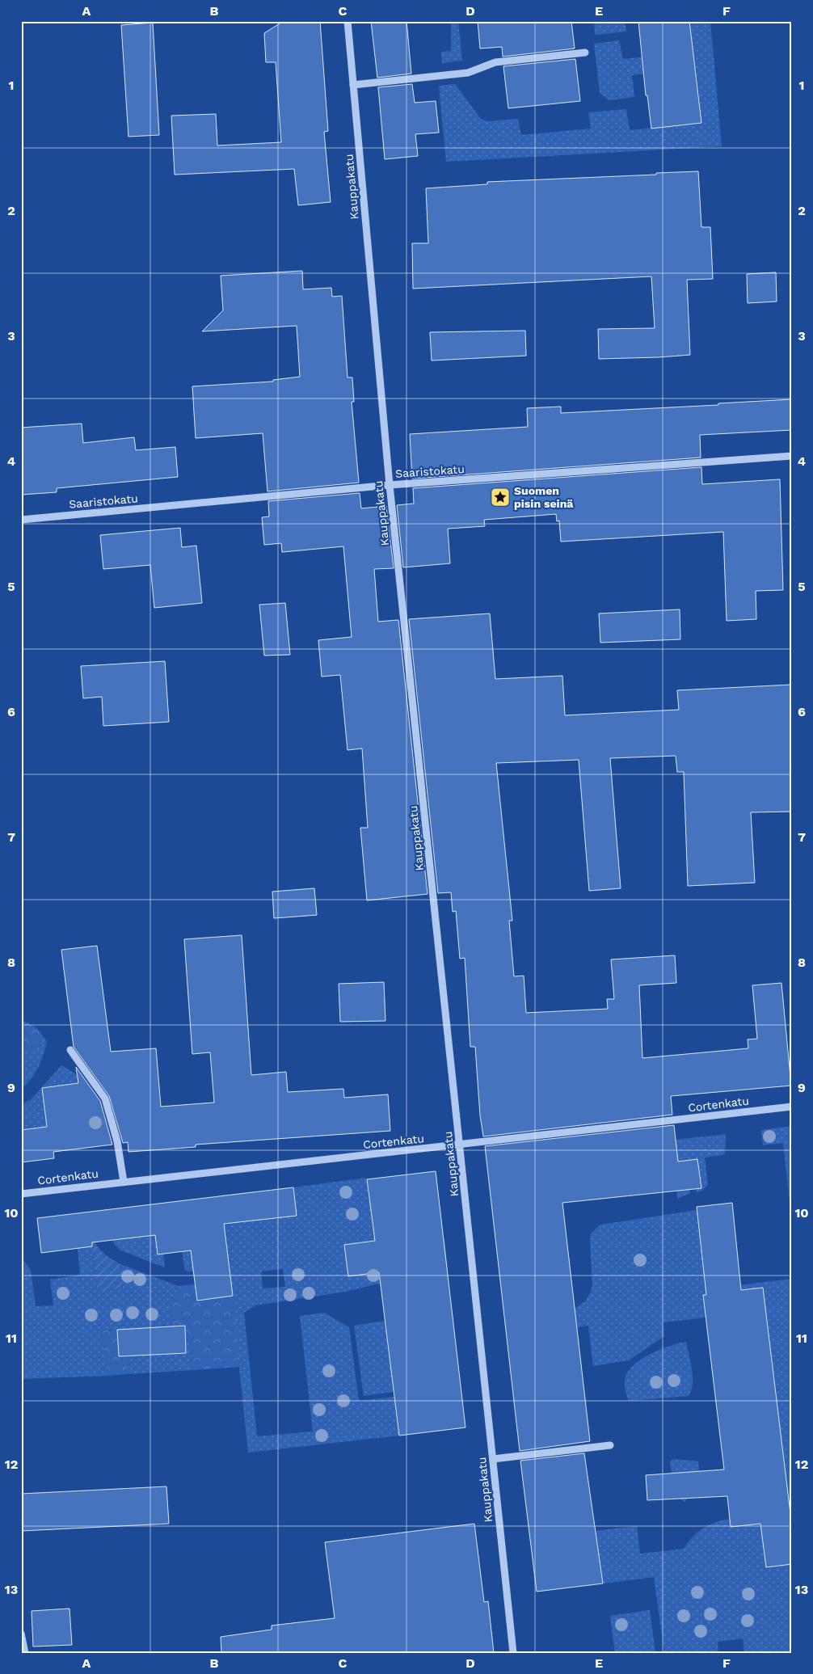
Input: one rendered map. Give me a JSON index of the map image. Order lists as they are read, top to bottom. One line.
{"streets":{"street":["Kauppakatu","Saaristokatu","Cortenkatu"]},"crossings":[["Kauppakatu","Saaristokatu"],["Kauppakatu","Cortenkatu"]],"places":{"place":["Suomen pisin seinä"]},"grid":{"columns":["A","B","C","D","E","F"],"rows":["1","2","3","4","5","6","7","8","9","10","11","12","13"]}}
